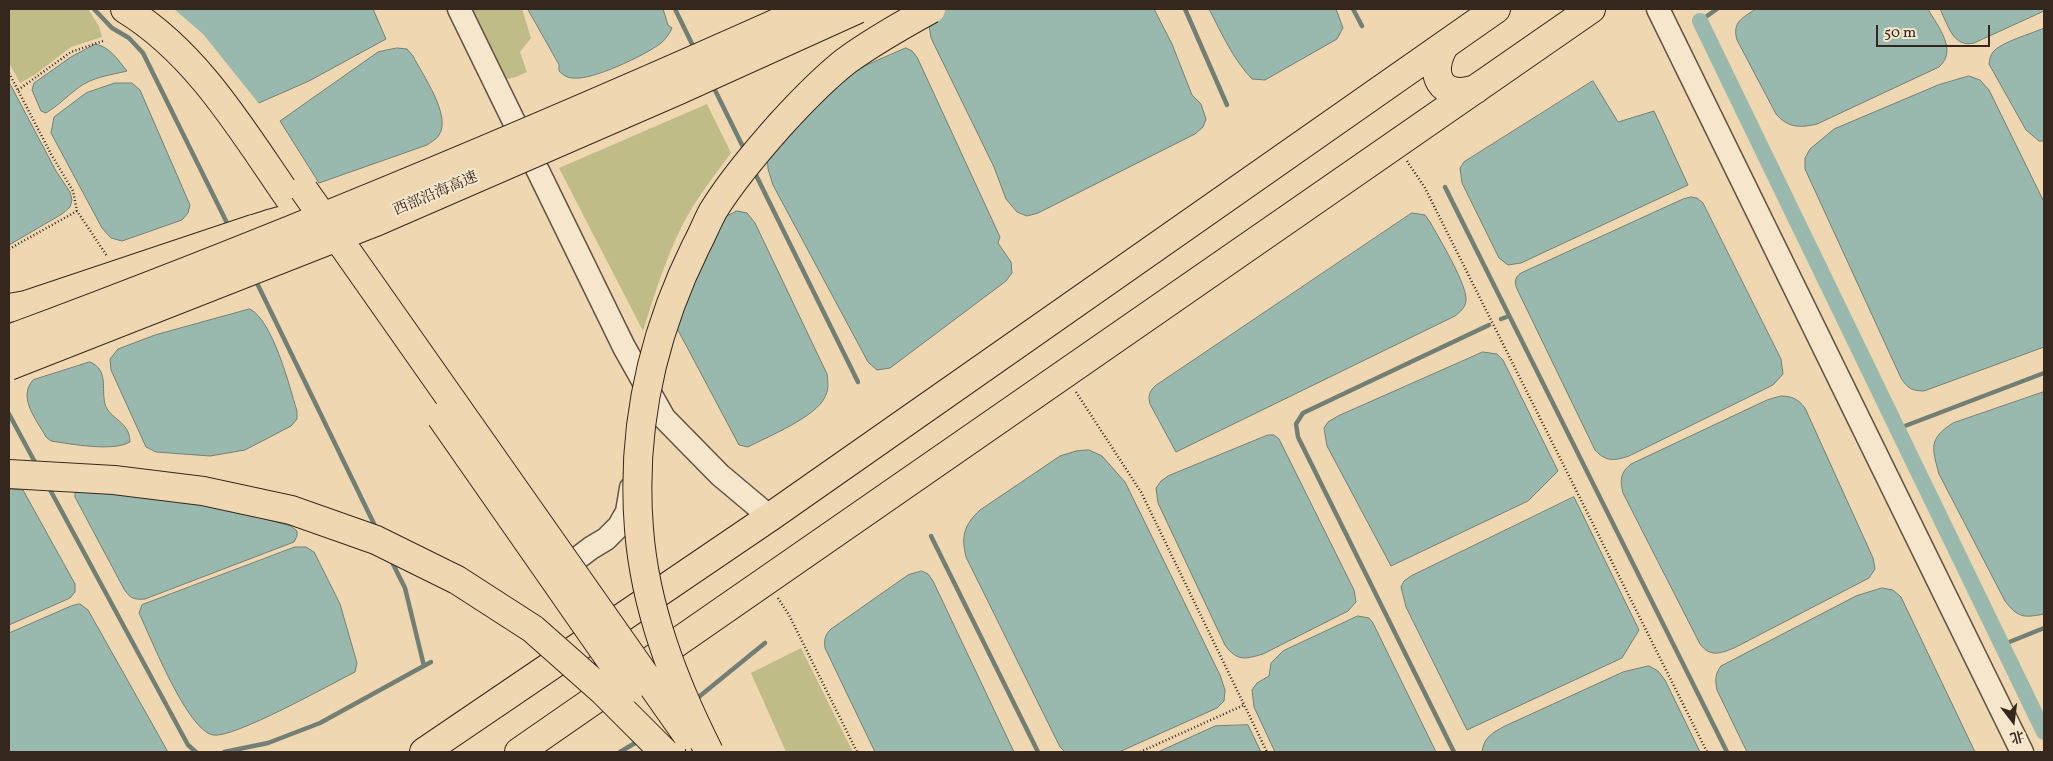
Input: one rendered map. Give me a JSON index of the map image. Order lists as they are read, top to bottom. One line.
{"streets":{"highway":["西部沿海高速"]},"scale_bar":"50 m","north":"bottom"}
